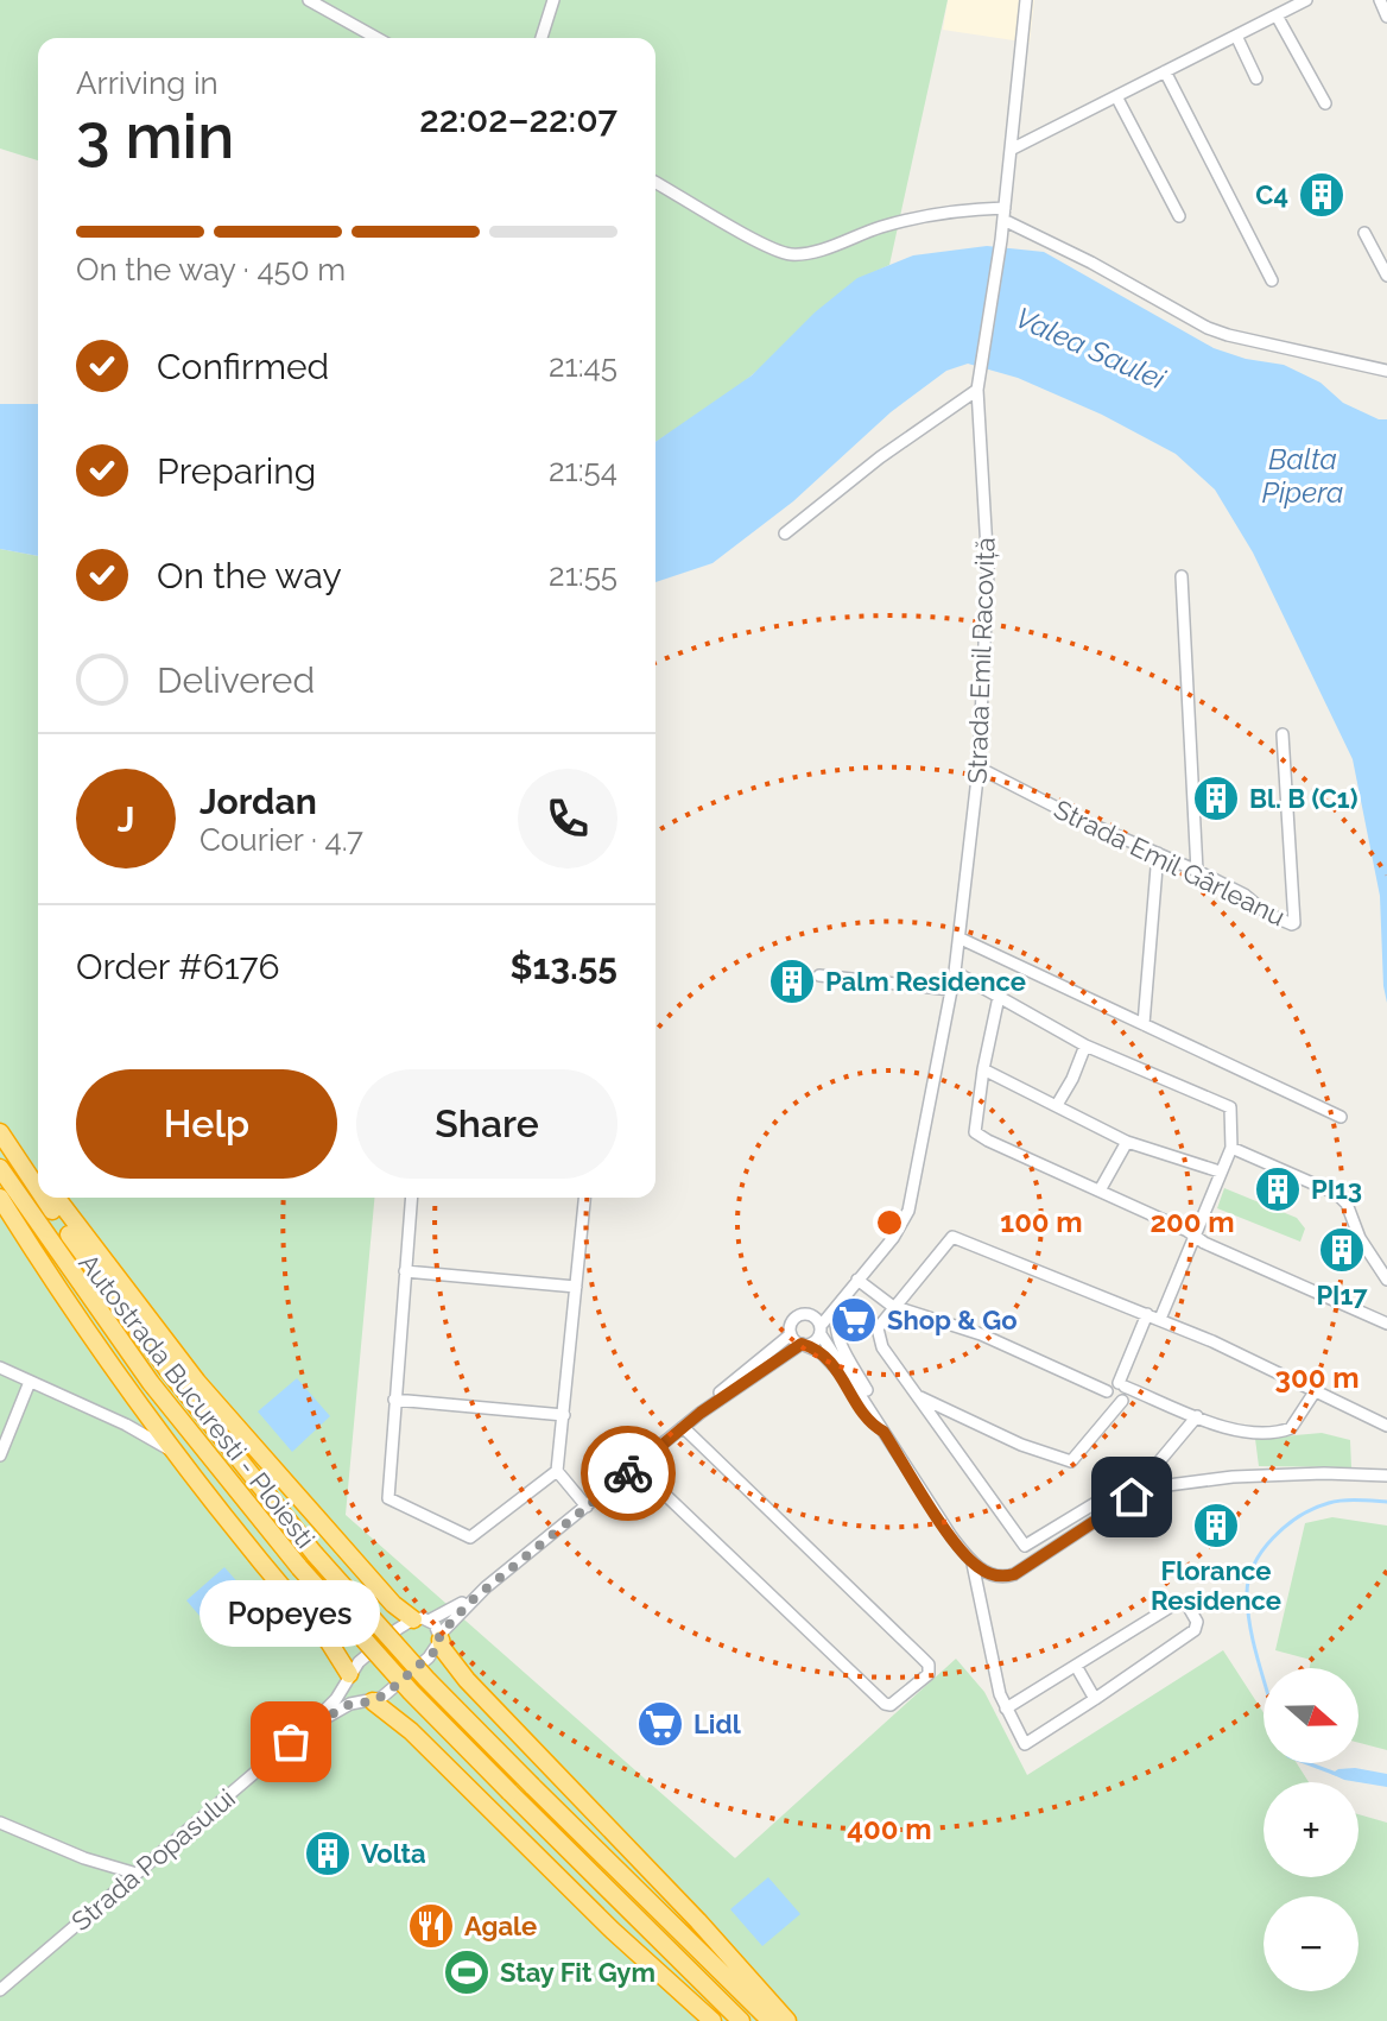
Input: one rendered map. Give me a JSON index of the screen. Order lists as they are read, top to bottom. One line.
{"streets":{"highway":["Autostrada Bucuresti - Ploiesti"],"street":["Strada Emil Racoviță","Strada Emil Gârleanu","Strada Popasului"]},"crossings":[["Strada Emil Racoviță","Strada Emil Gârleanu"],["Strada Emil Racoviță","Strada Popasului"]],"water":["Valea Saulei","Balta Pipera"],"places":{"building":["C4","Bl. B (C1)","Palm Residence","PI13","PI17","Florance Residence","Volta"],"supermarket":["Shop & Go","Lidl"],"other":["Popeyes"],"restaurant":["Agale"],"sports":["Stay Fit Gym"]},"north":"right","page":{"heading":["3 min","Arriving in","22:02–22:07"],"panel":["Jordan","Courier · 4.7","Order #6176","$13.55"],"bar":"On the way · 450 m","list":[["Confirmed","21:45"],["Preparing","21:54"],["On the way","21:55"],"Delivered"],"round":"J","buttons":["Help","Share"],"bubble":"Popeyes","map_buttons":["+","−"]},"rings":["100 m","200 m","300 m","400 m"]}
